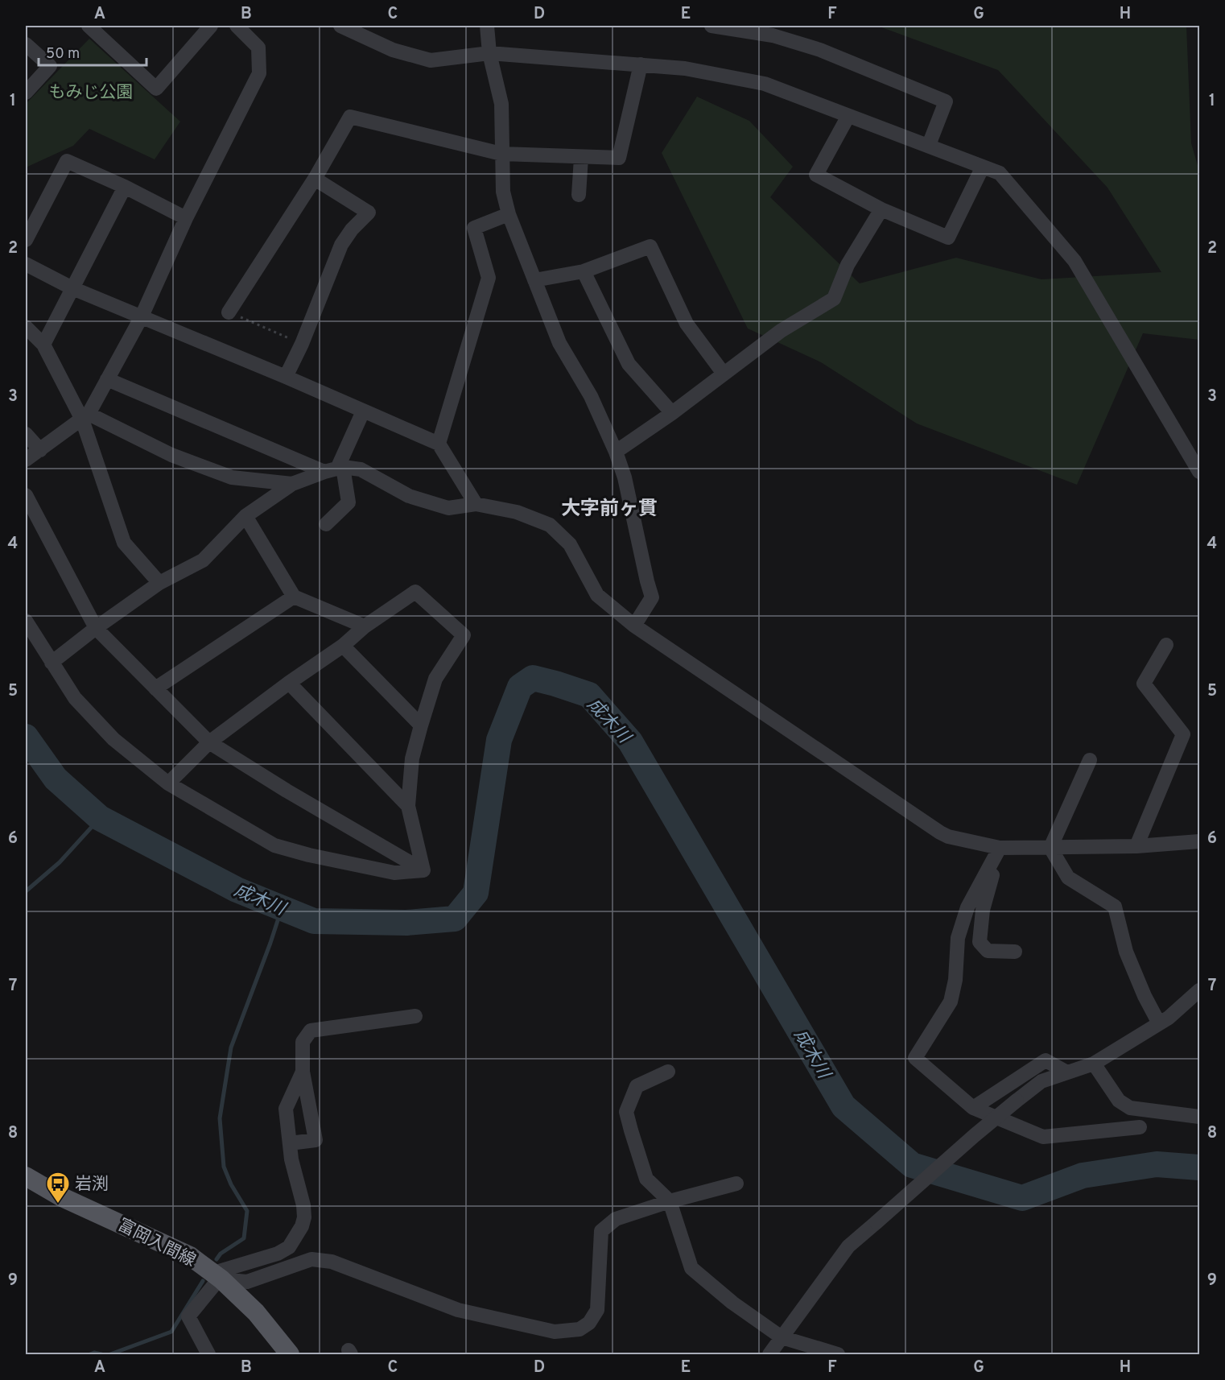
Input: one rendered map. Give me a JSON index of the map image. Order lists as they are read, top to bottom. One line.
{"streets":{"main road":["富岡入間線"]},"districts":["大字前ヶ貫"],"water":["成木川"],"parks":["もみじ公園"],"places":{"bus stop":["岩渕"]},"scale_bar":"50 m","grid":{"columns":["A","B","C","D","E","F","G","H"],"rows":["1","2","3","4","5","6","7","8","9"]}}
